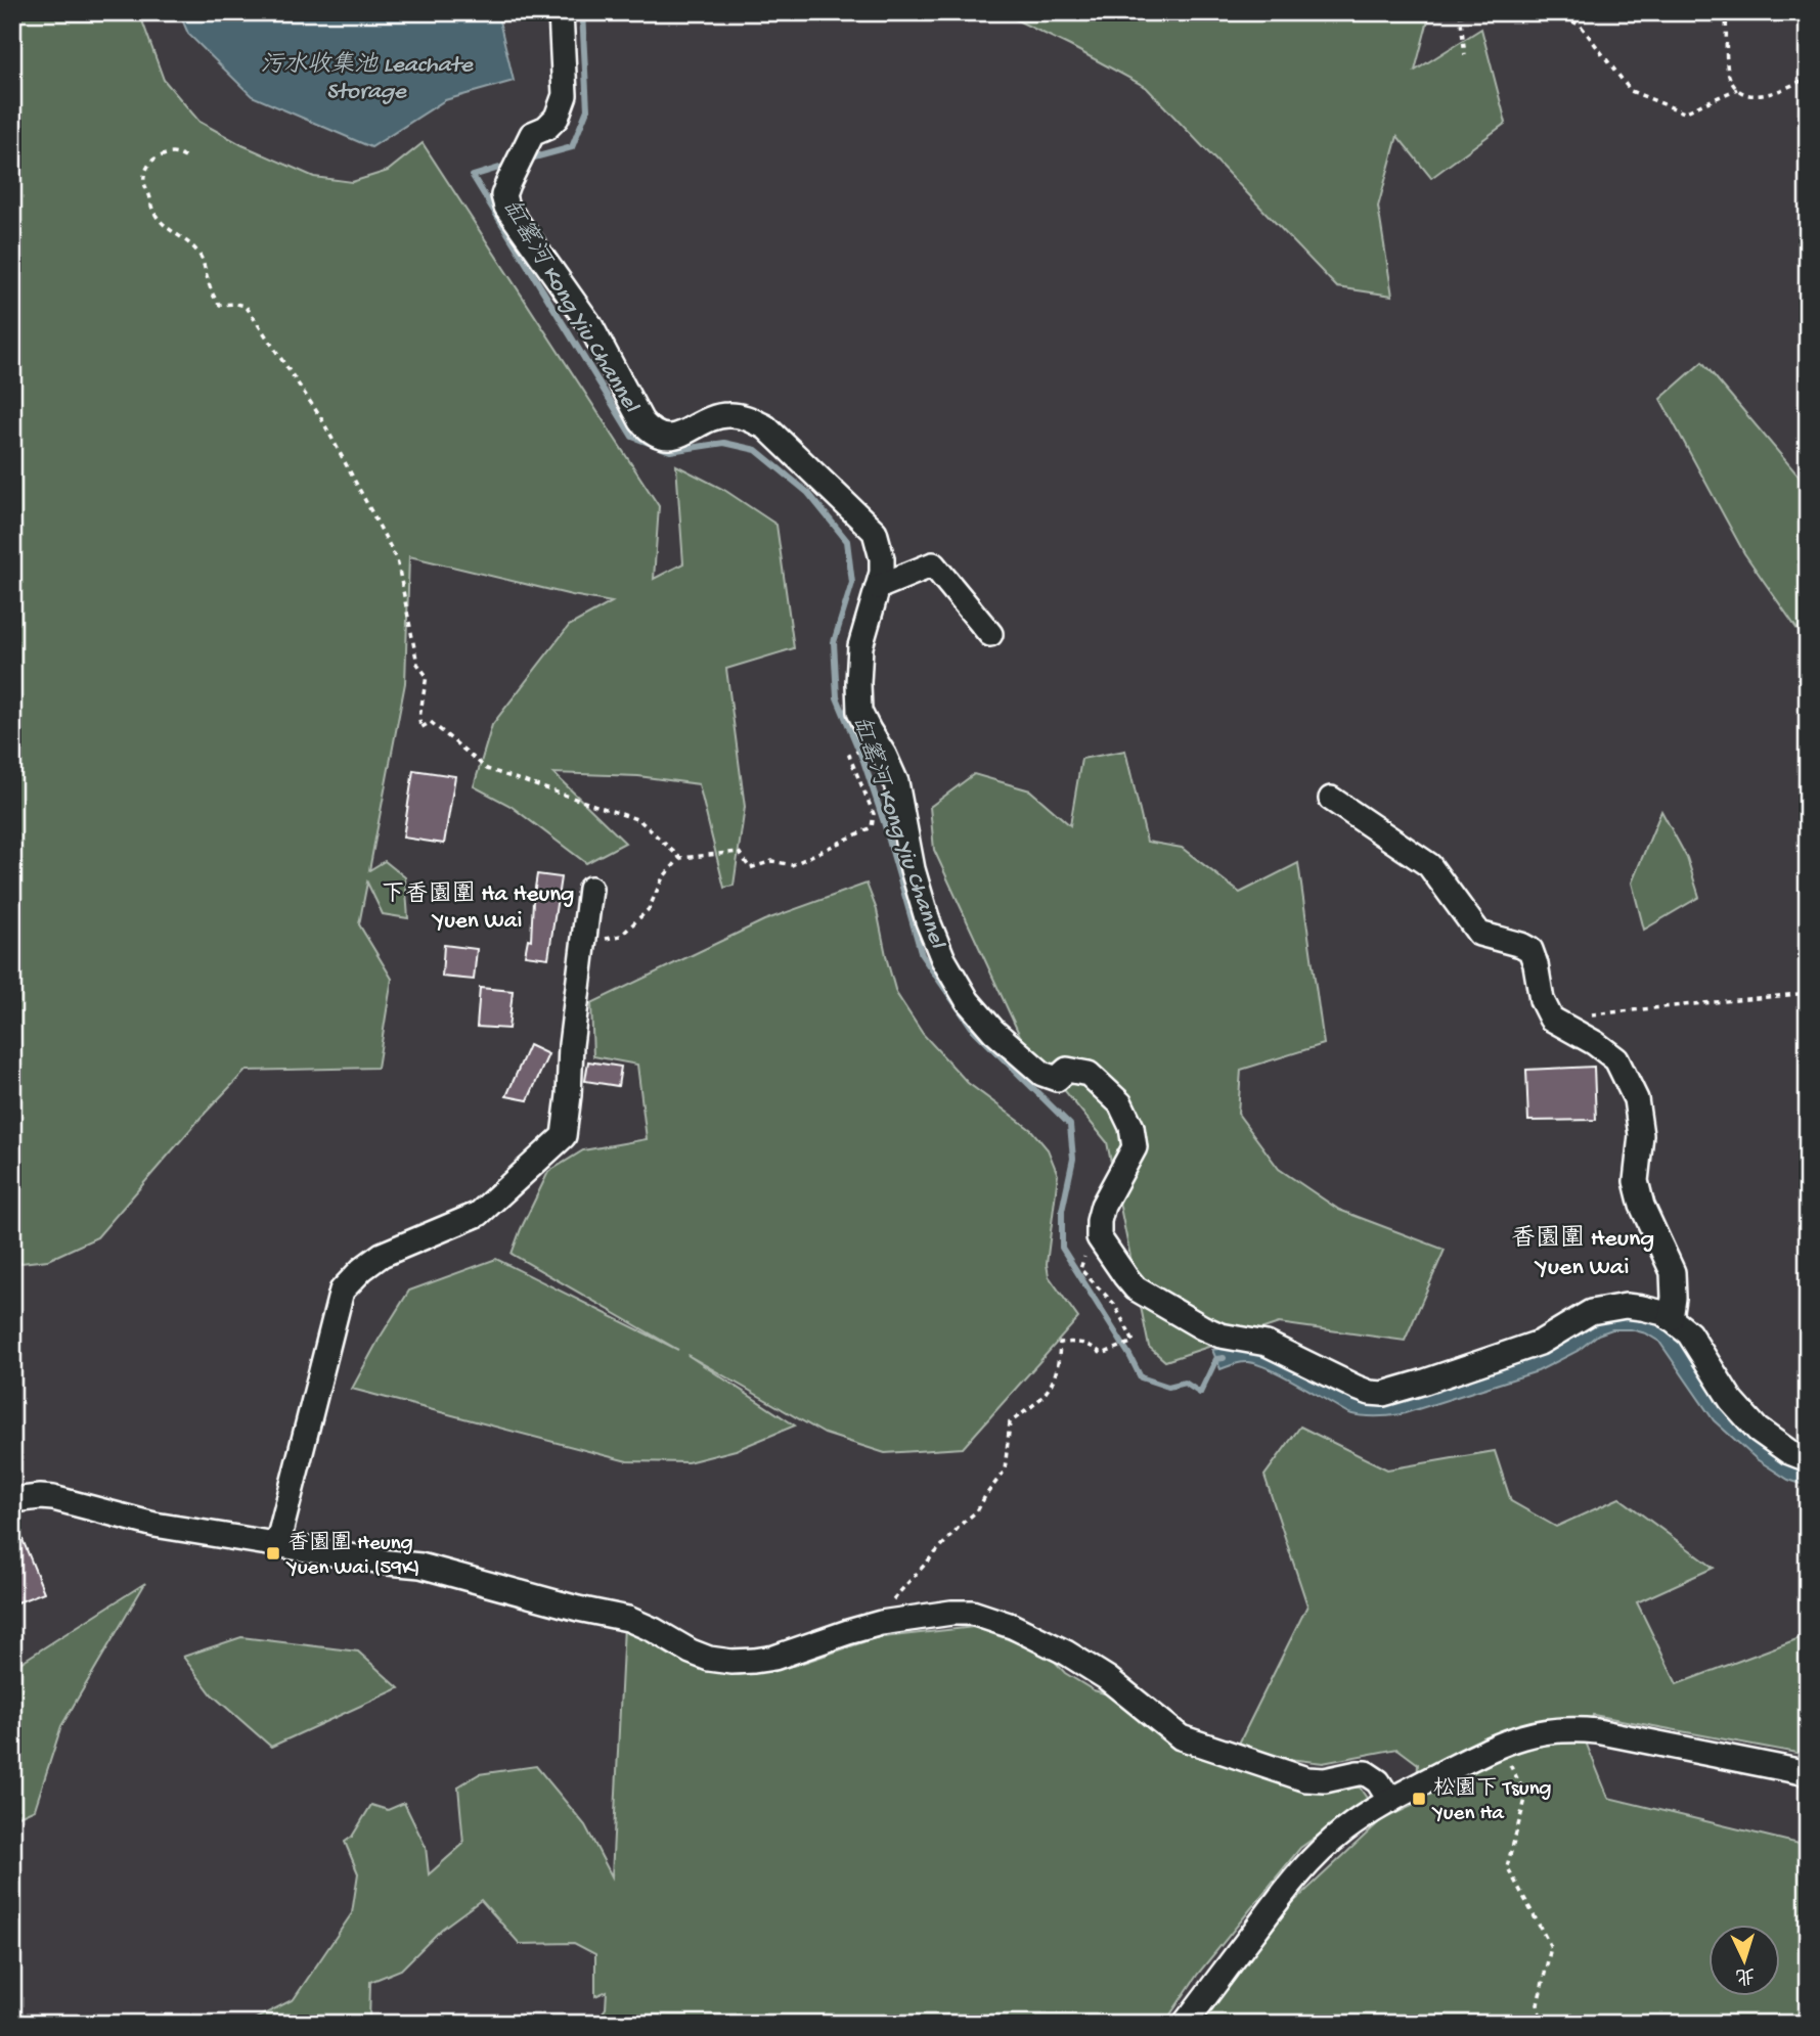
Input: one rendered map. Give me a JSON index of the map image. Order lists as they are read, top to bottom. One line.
{"districts":["下香園圍 Ha Heung Yuen Wai","香園圍 Heung Yuen Wai"],"water":["污水收集池 Leachate Storage","缸窰河 Kong Yiu Channel"],"places":{"transit":["香園圍 Heung Yuen Wai (59K)","松園下 Tsung Yuen Ha"]},"north":"bottom"}
